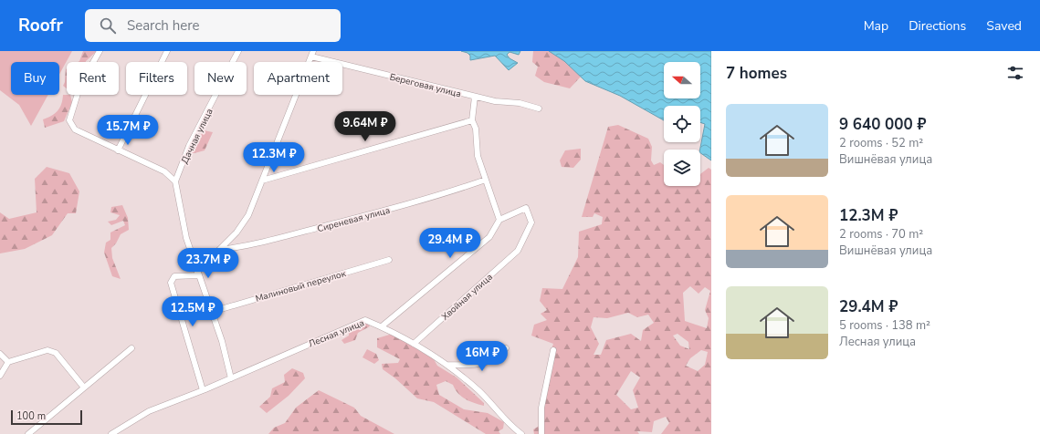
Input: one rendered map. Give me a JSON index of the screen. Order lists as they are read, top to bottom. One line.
{"streets":{"street":["Береговая улица","Дачная улица","Сиреневая улица","Малиновый переулок","Хвойная улица","Лесная улица"]},"crossings":[["Хвойная улица","Лесная улица"]],"scale_bar":"100 m","north":"left","page":{"header":"Roofr","search":"Search here","nav":["Map","Directions","Saved"],"heading":"7 homes","chip":["Buy","Rent","Filters","New","Apartment"],"list":[{"name":"9 640 000 ₽","note":"2 rooms · 52 m² · Вишнёвая улица"},{"name":"12.3M ₽","note":"2 rooms · 70 m² · Вишнёвая улица"},{"name":"29.4M ₽","note":"5 rooms · 138 m² · Лесная улица"}],"price":["9.64M ₽","15.7M ₽","12.3M ₽","29.4M ₽","23.7M ₽","12.5M ₽","16M ₽"],"scale":"100 m"}}
